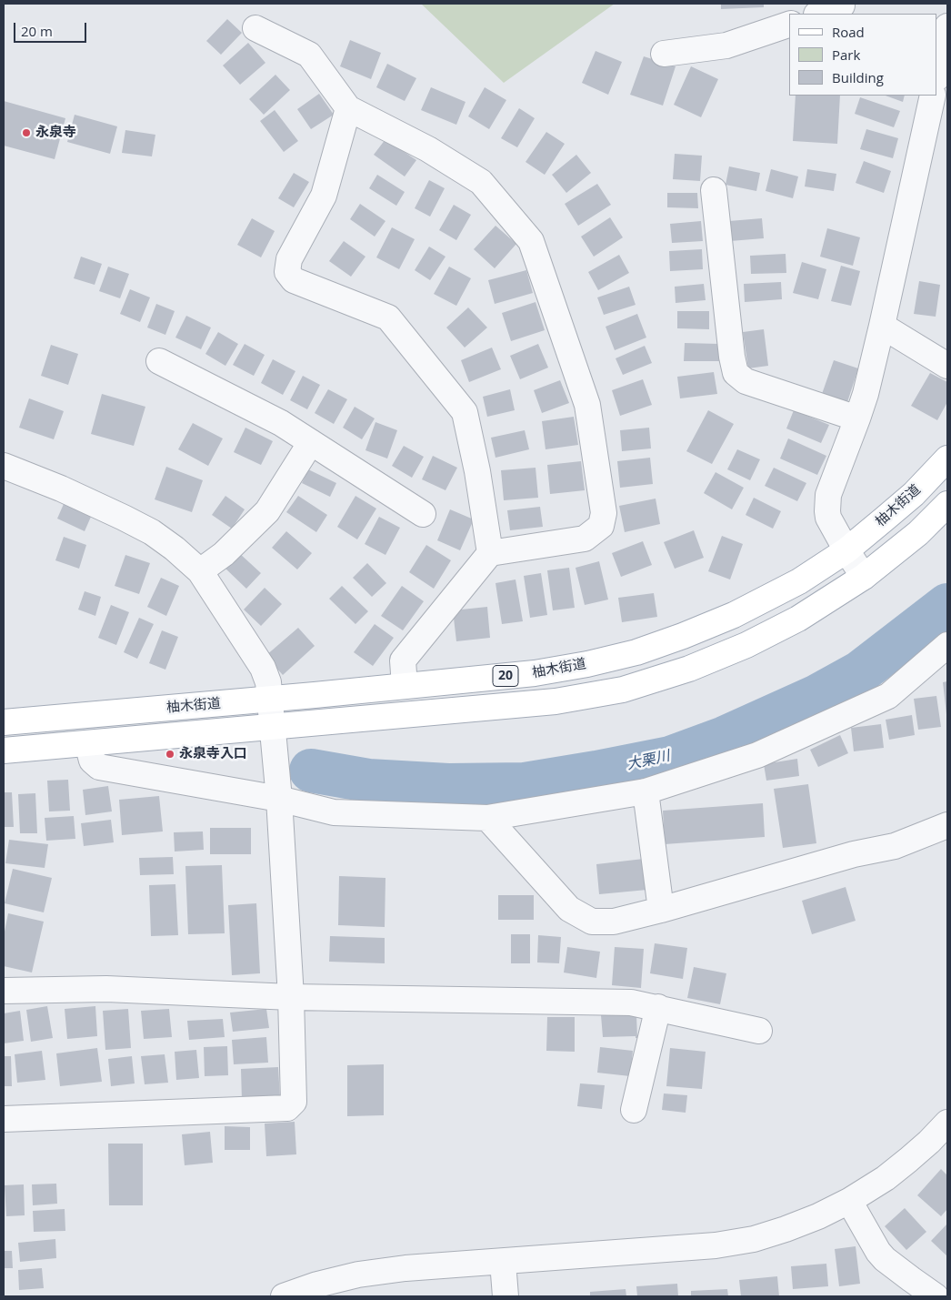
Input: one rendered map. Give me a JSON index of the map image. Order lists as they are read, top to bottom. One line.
{"streets":{"main road":["柚木街道","20"]},"water":["大栗川"],"places":["永泉寺","永泉寺入口"],"legend":["Road","Park","Building"],"scale_bar":"20 m"}
